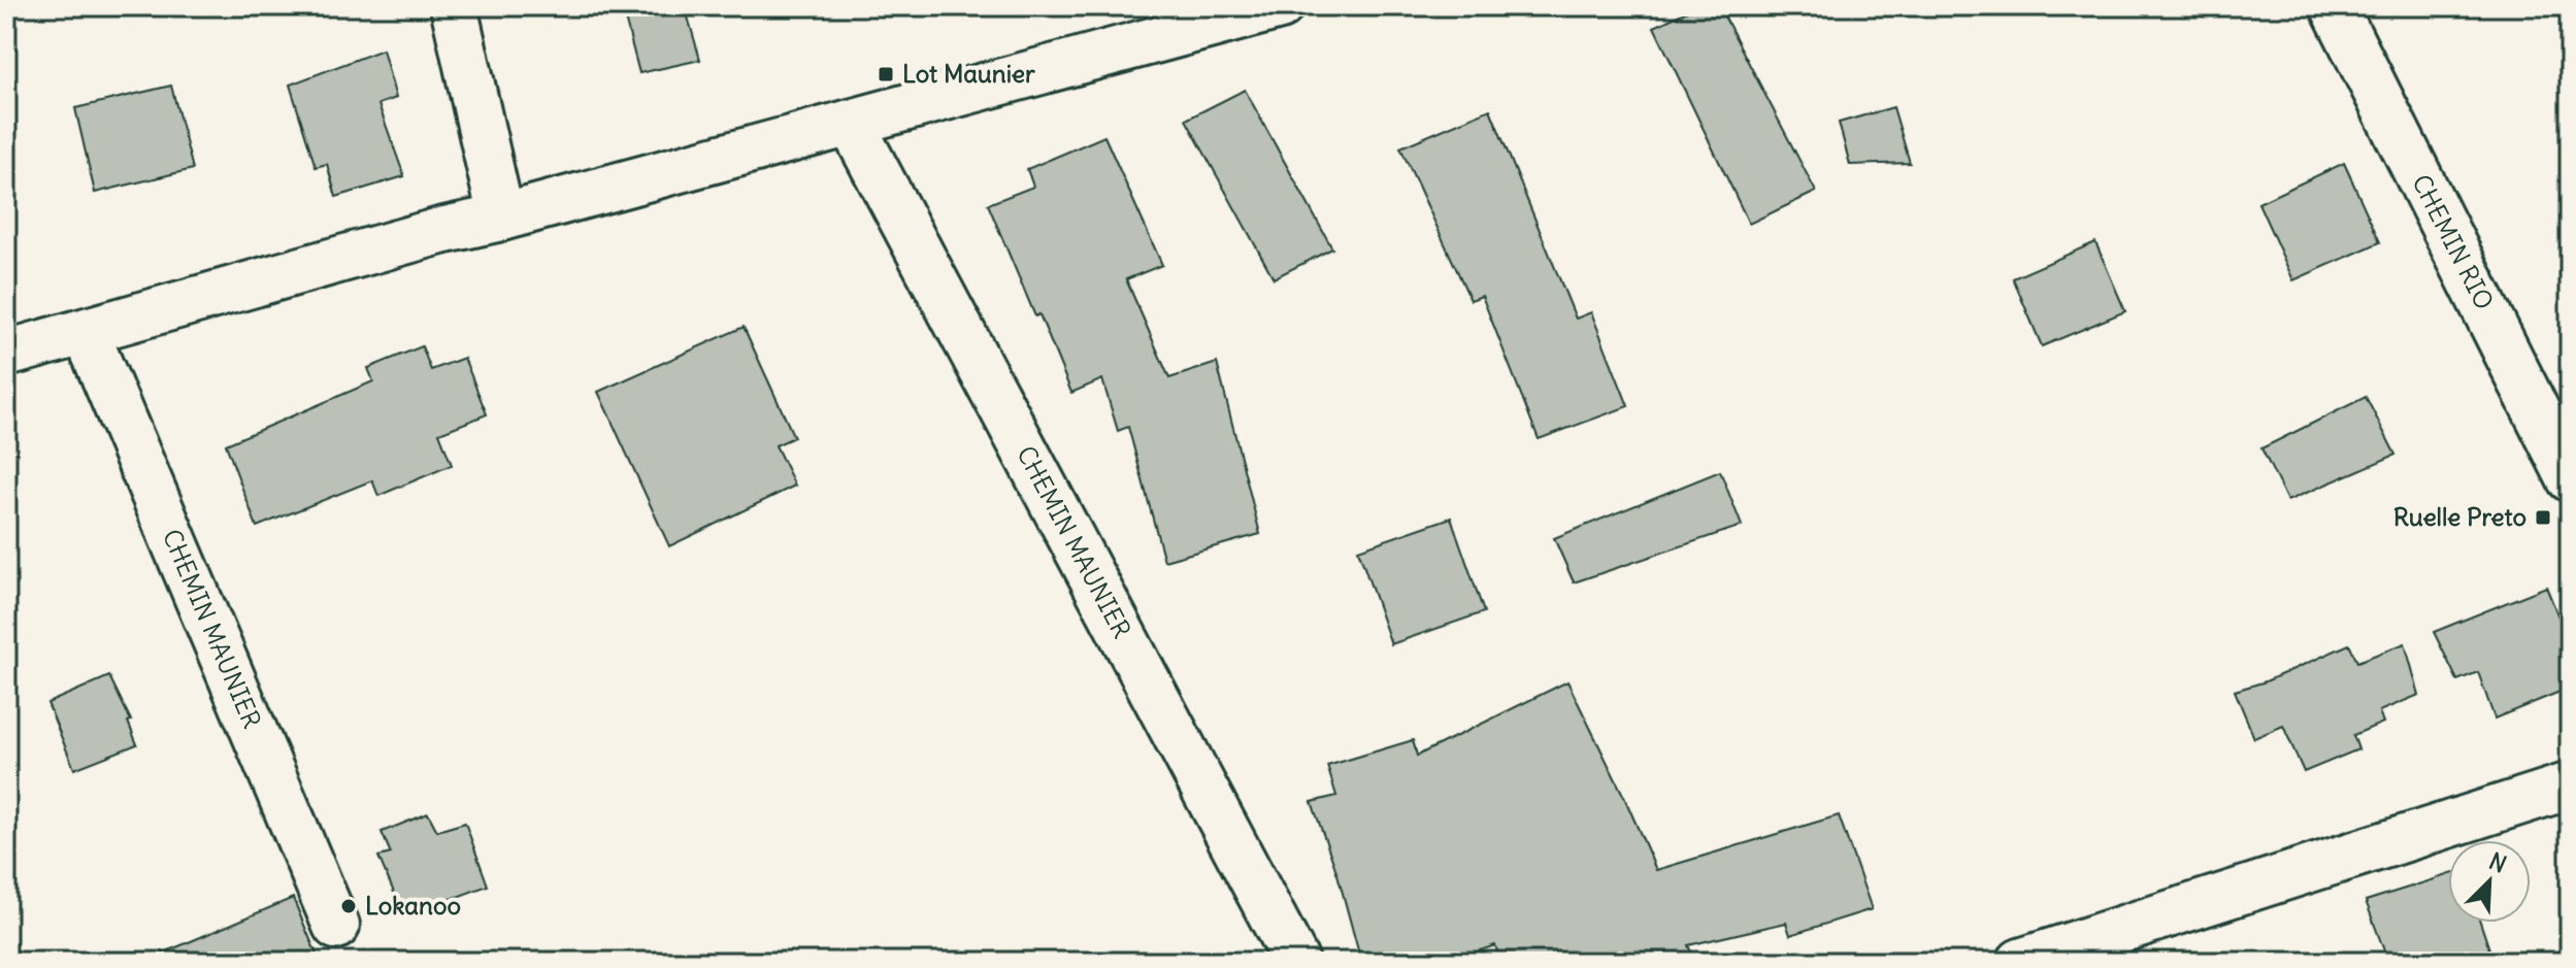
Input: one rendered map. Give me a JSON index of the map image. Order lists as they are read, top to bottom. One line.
{"streets":{"street":["CHEMIN RIO","CHEMIN MAUNIER"]},"places":{"transit":["Lot Maunier","Ruelle Preto"],"other":["Lokanoo"]},"north":"top right"}
